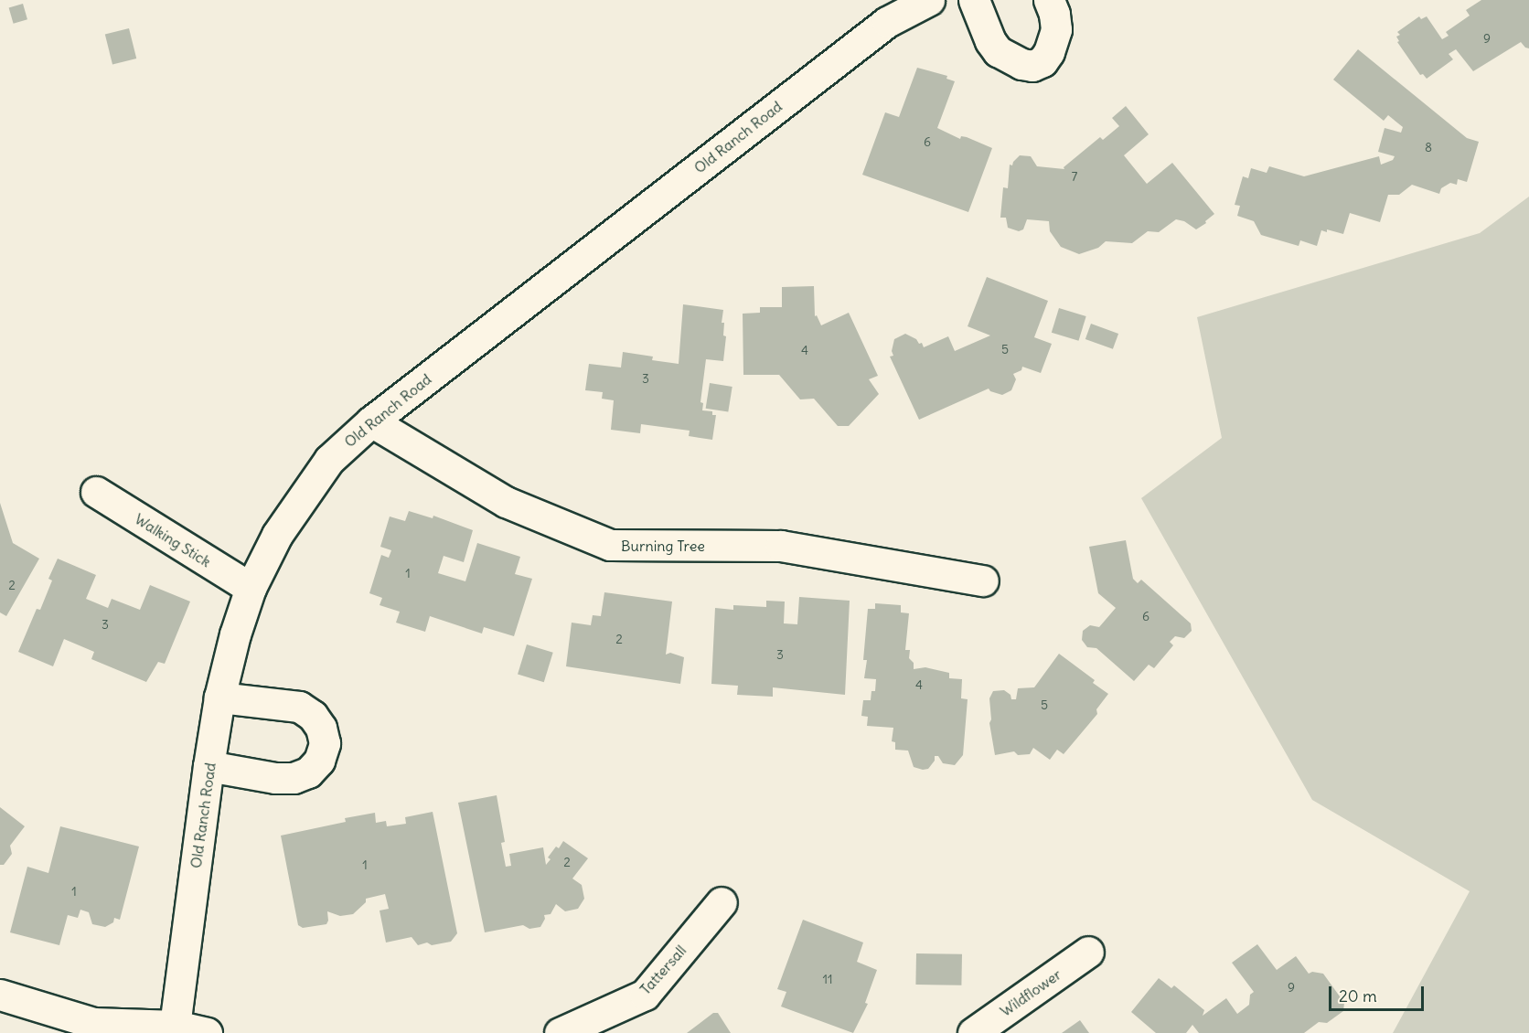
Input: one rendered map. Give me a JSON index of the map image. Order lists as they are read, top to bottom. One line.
{"streets":{"street":["Old Ranch Road","Walking Stick","Burning Tree","Tattersall","Wildflower"]},"crossings":[["Old Ranch Road","Walking Stick"],["Old Ranch Road","Burning Tree"]],"house_numbers":["9","6","8","7","5","4","3","1","2","6","3","2","3","4","5","2","1","1","11","9"],"scale_bar":"20 m"}
